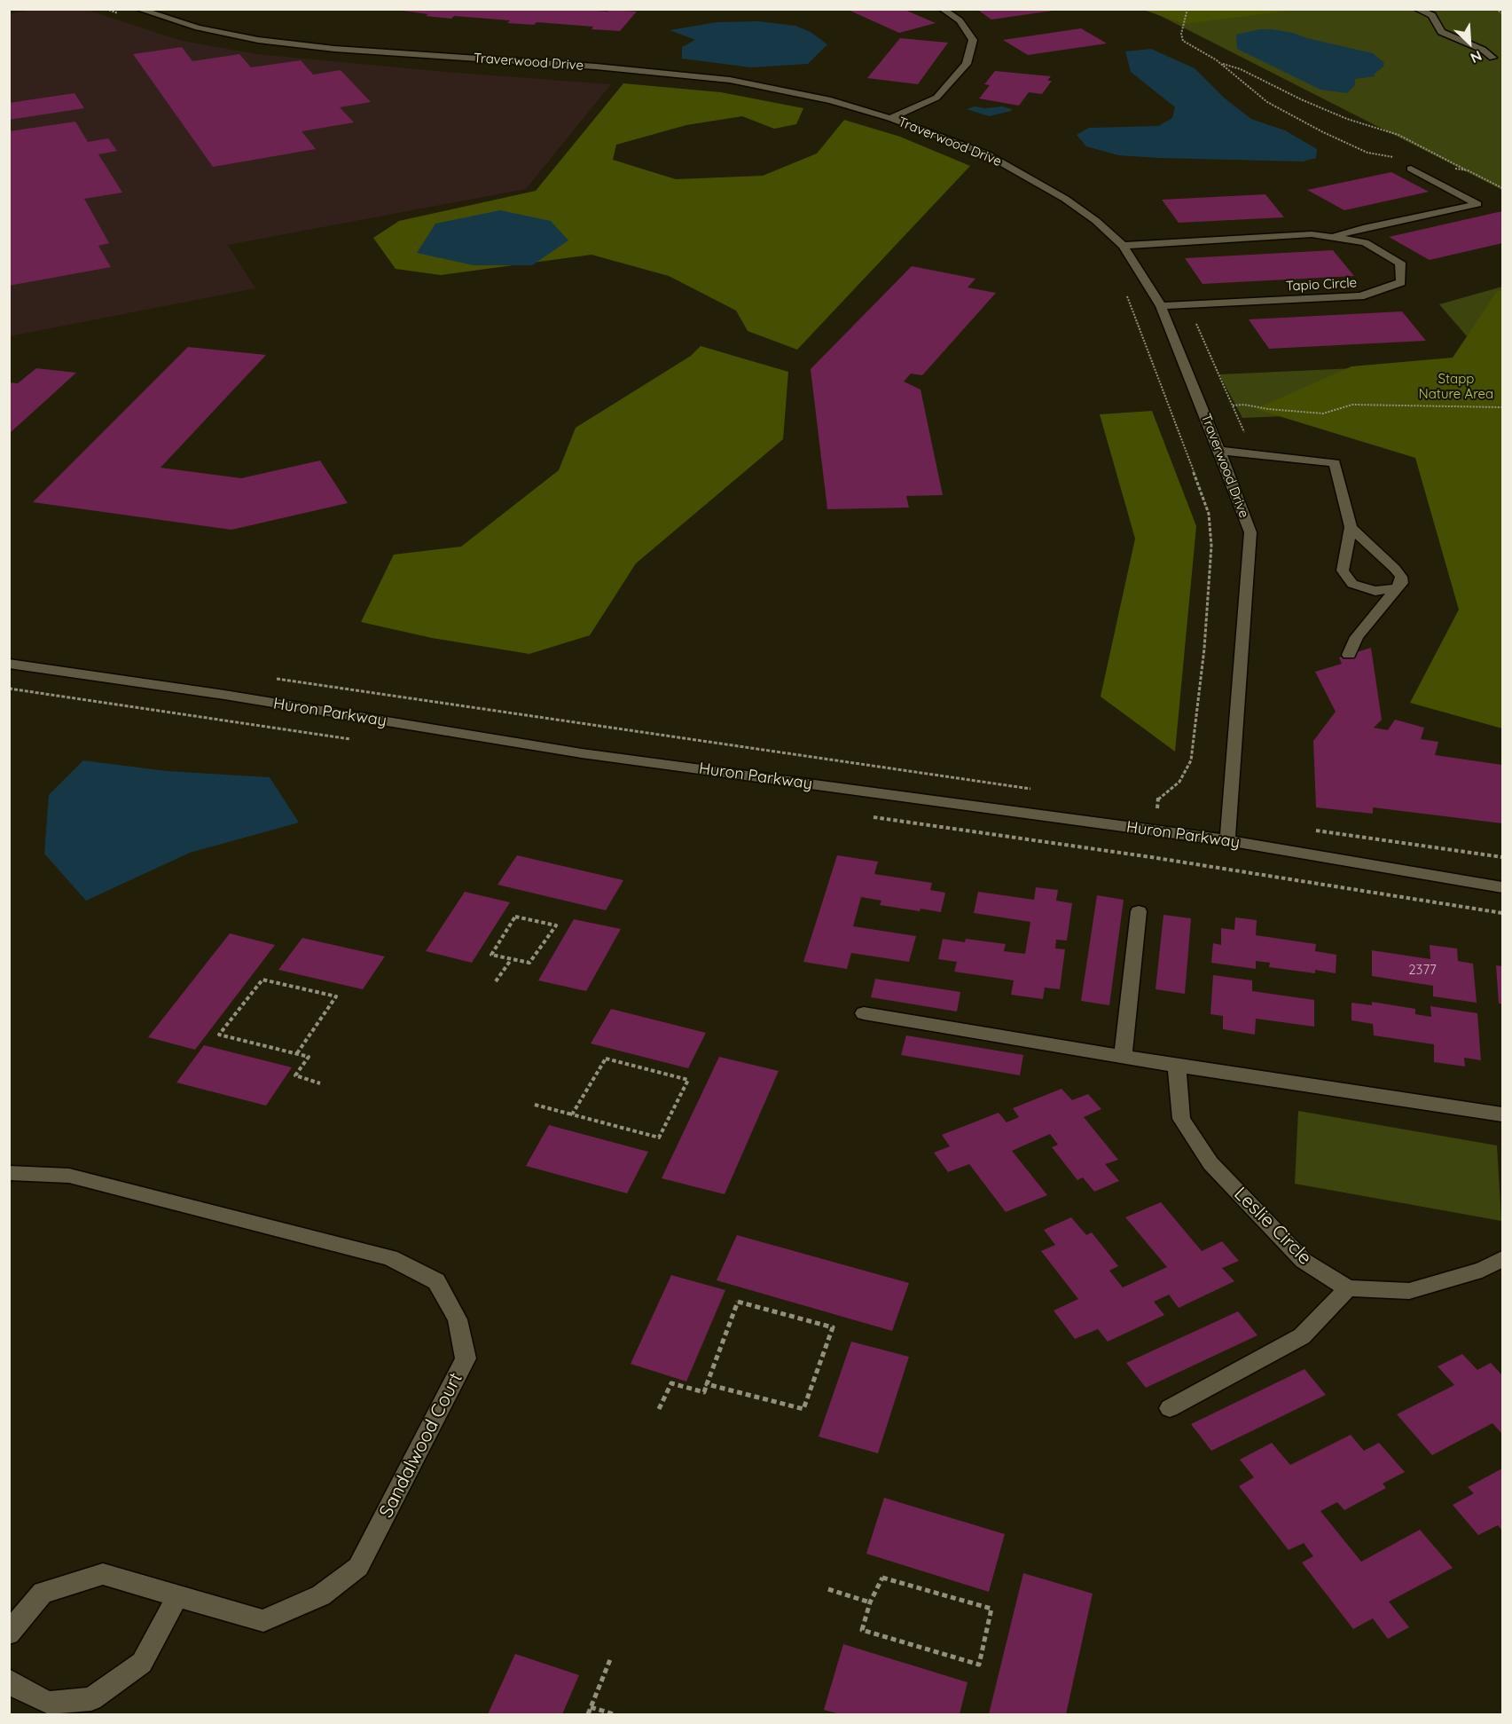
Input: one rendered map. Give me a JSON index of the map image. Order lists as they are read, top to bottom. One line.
{"streets":{"street":["Traverwood Drive","Tapio Circle","Huron Parkway","Leslie Circle","Sandalwood Court"]},"crossings":[["Traverwood Drive","Tapio Circle"],["Traverwood Drive","Huron Parkway"]],"parks":["Stapp Nature Area"],"house_numbers":["2377"],"north":"bottom right"}
